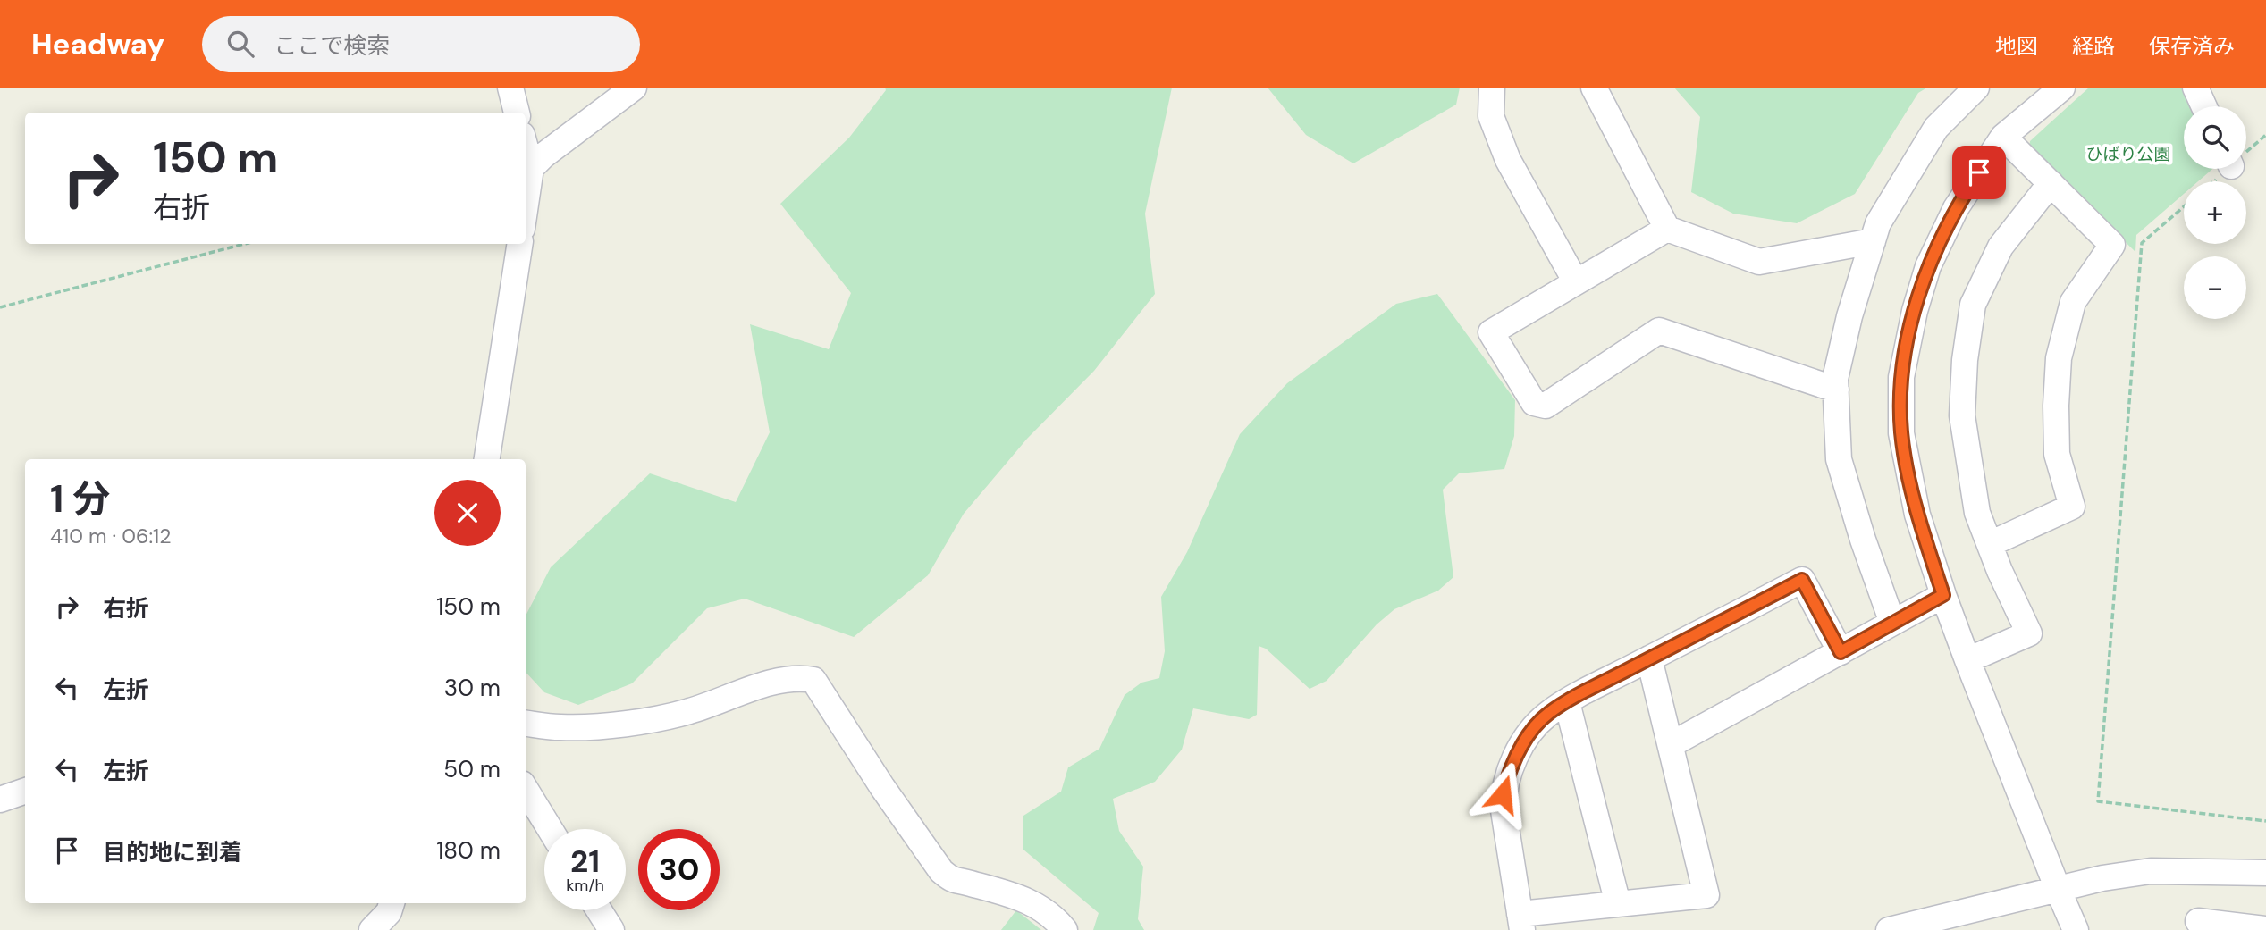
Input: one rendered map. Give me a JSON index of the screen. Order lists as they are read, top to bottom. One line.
{"parks":["ひばり公園"],"page":{"header":"Headway","search":"ここで検索","nav":["地図","経路","保存済み"],"map_buttons":["+","−"],"turn":["150 m","右折"],"heading":["1 分","410 m · 06:12"],"list":[{"name":"右折","value":"150 m"},{"name":"左折","value":"30 m"},{"name":"左折","value":"50 m"},{"name":"目的地に到着","value":"180 m"}],"speed":"21 km/h","limit":"30"}}
